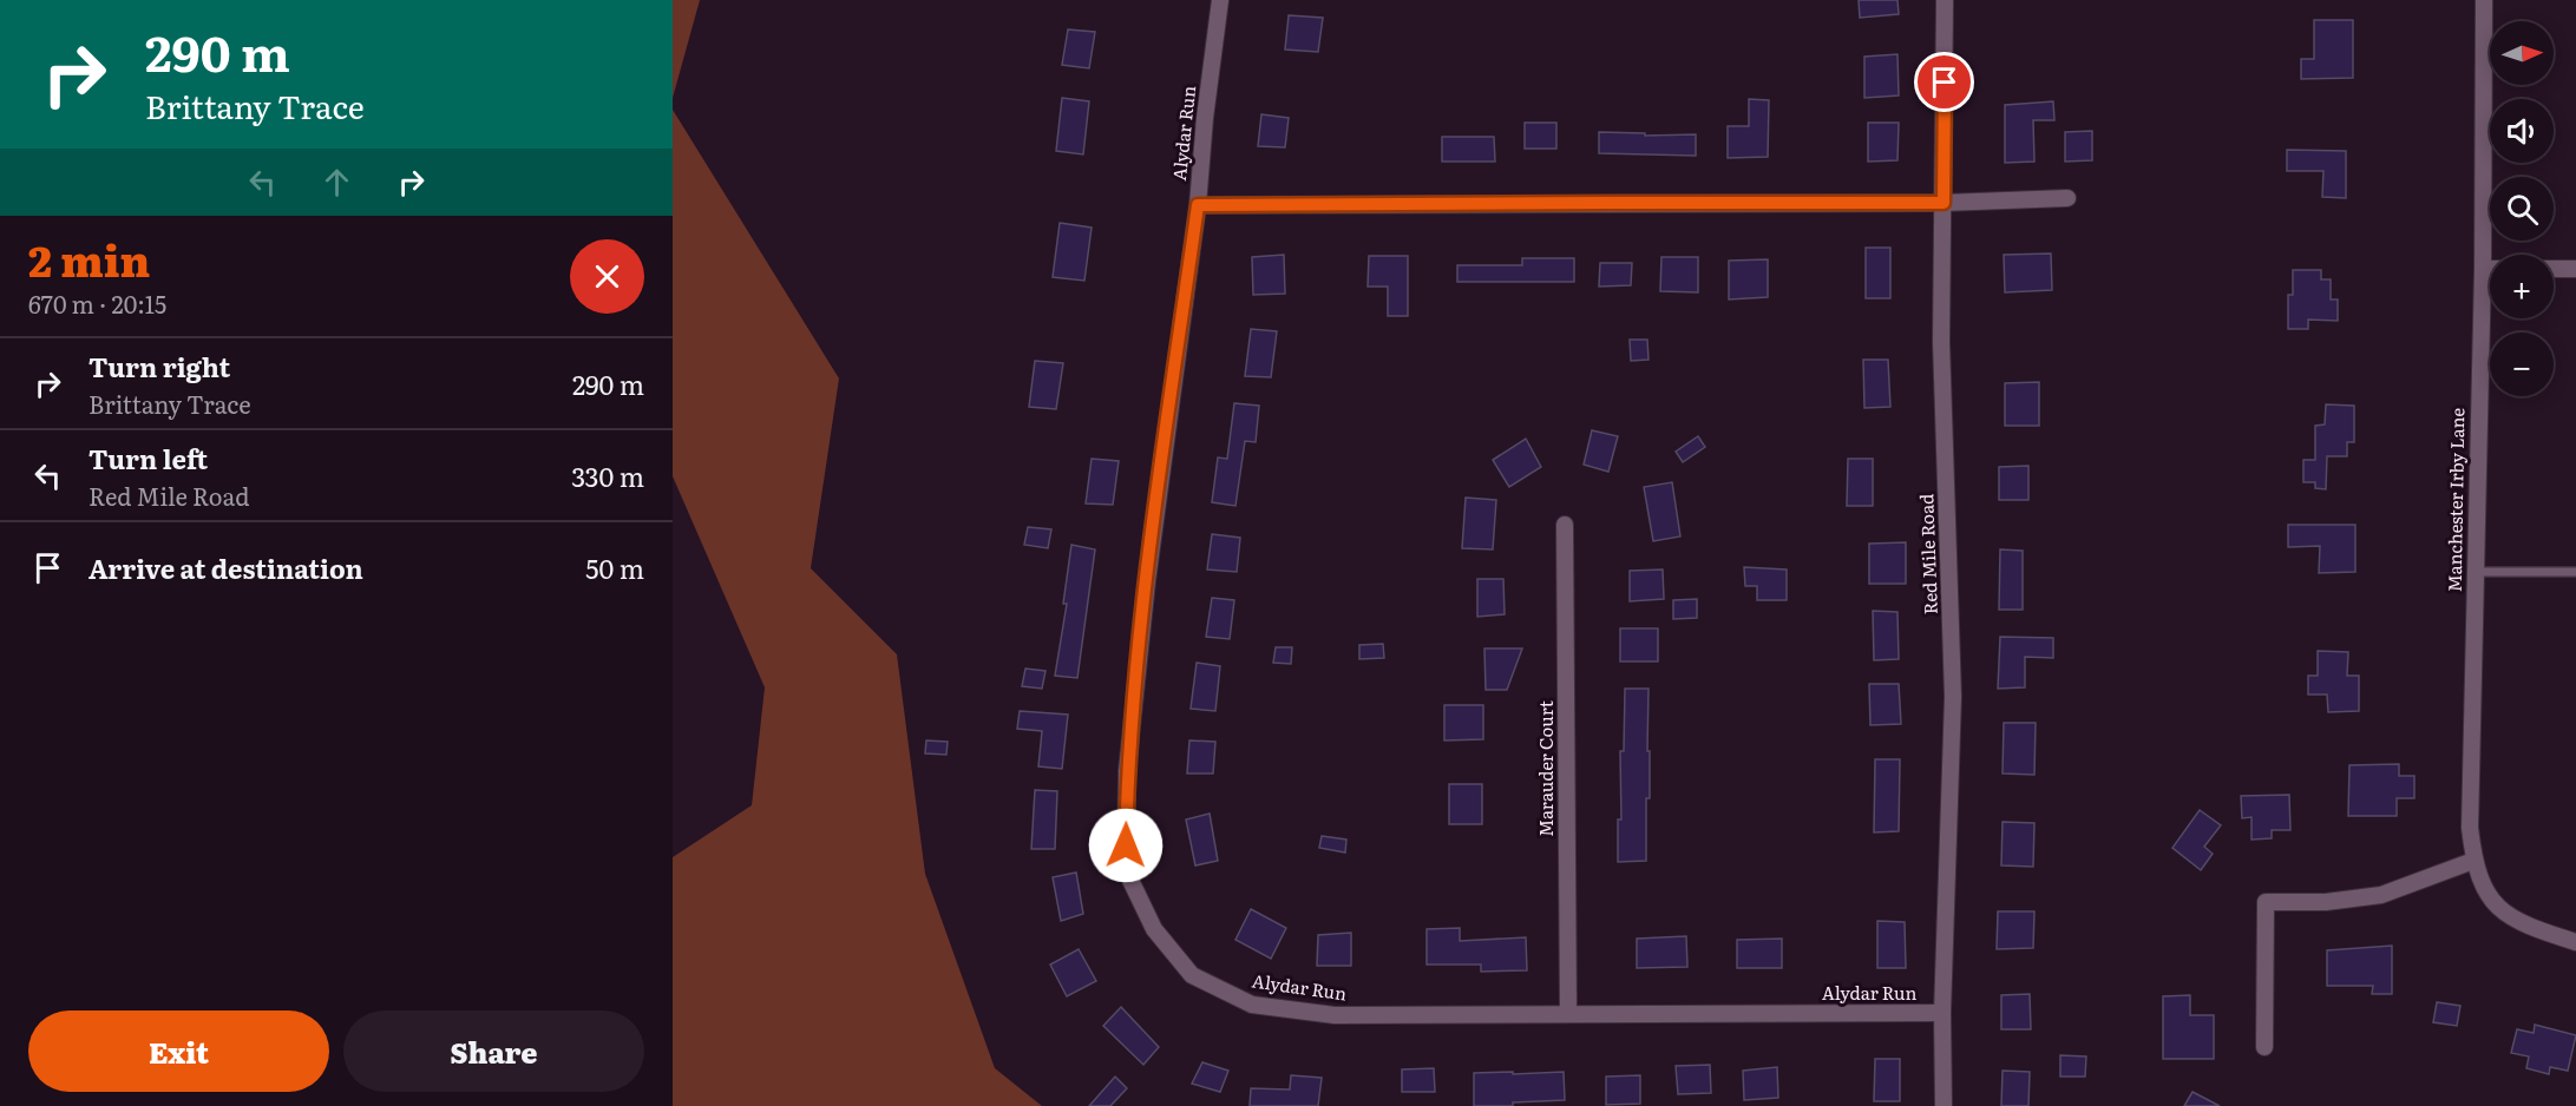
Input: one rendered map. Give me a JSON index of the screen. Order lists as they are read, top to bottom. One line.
{"streets":{"street":["Alydar Run","Manchester Irby Lane","Red Mile Road","Marauder Court"]},"crossings":[["Alydar Run","Red Mile Road"],["Alydar Run","Marauder Court"]],"north":"right","page":{"turn":["290 m","Brittany Trace"],"map_buttons":["+","−"],"heading":["2 min","670 m · 20:15"],"list":[{"name":"Turn right","note":"Brittany Trace","value":"290 m"},{"name":"Turn left","note":"Red Mile Road","value":"330 m"},{"name":"Arrive at destination","value":"50 m"}],"buttons":["Exit","Share"]}}
